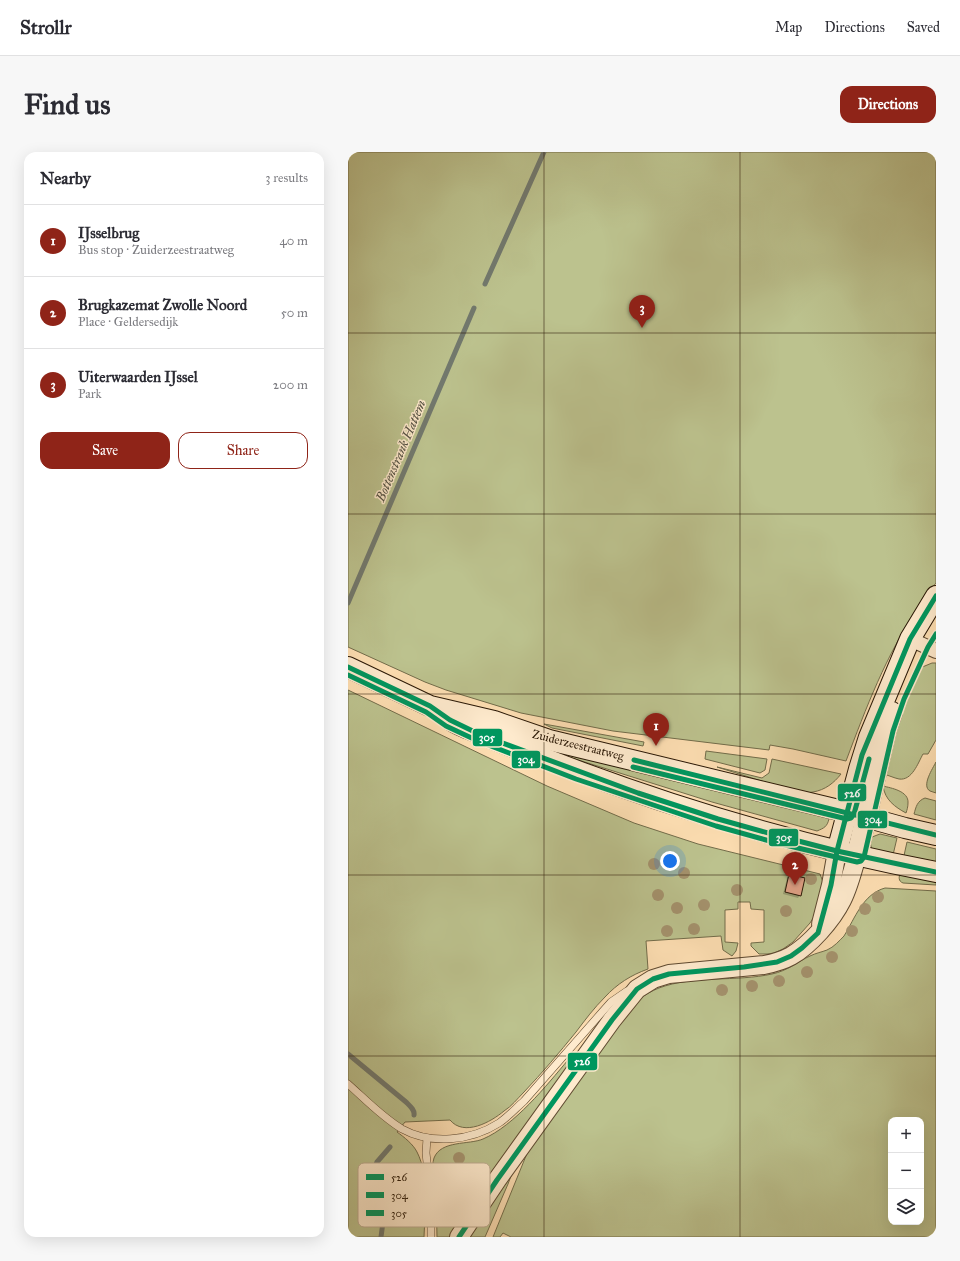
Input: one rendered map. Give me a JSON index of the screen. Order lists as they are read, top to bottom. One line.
{"streets":{"main road":["Zuiderzeestraatweg"]},"water":["Bottenstrank Hattem"],"lines":["transit line 526","transit line 304","transit line 305"],"legend":["526","304","305"],"page":{"header":"Strollr","nav":["Map","Directions","Saved"],"buttons":["Directions",["Save","Share"]],"title":"Find us","heading":["Nearby","3 results"],"list":[{"mark":"1","name":"IJsselbrug","note":"Bus stop · Zuiderzeestraatweg","value":"40 m"},{"mark":"2","name":"Brugkazemat Zwolle Noord","note":"Place · Geldersedijk","value":"50 m"},{"mark":"3","name":"Uiterwaarden IJssel","note":"Park","value":"200 m"}],"pins":["3","1","2"],"map_buttons":["+","−"]}}
